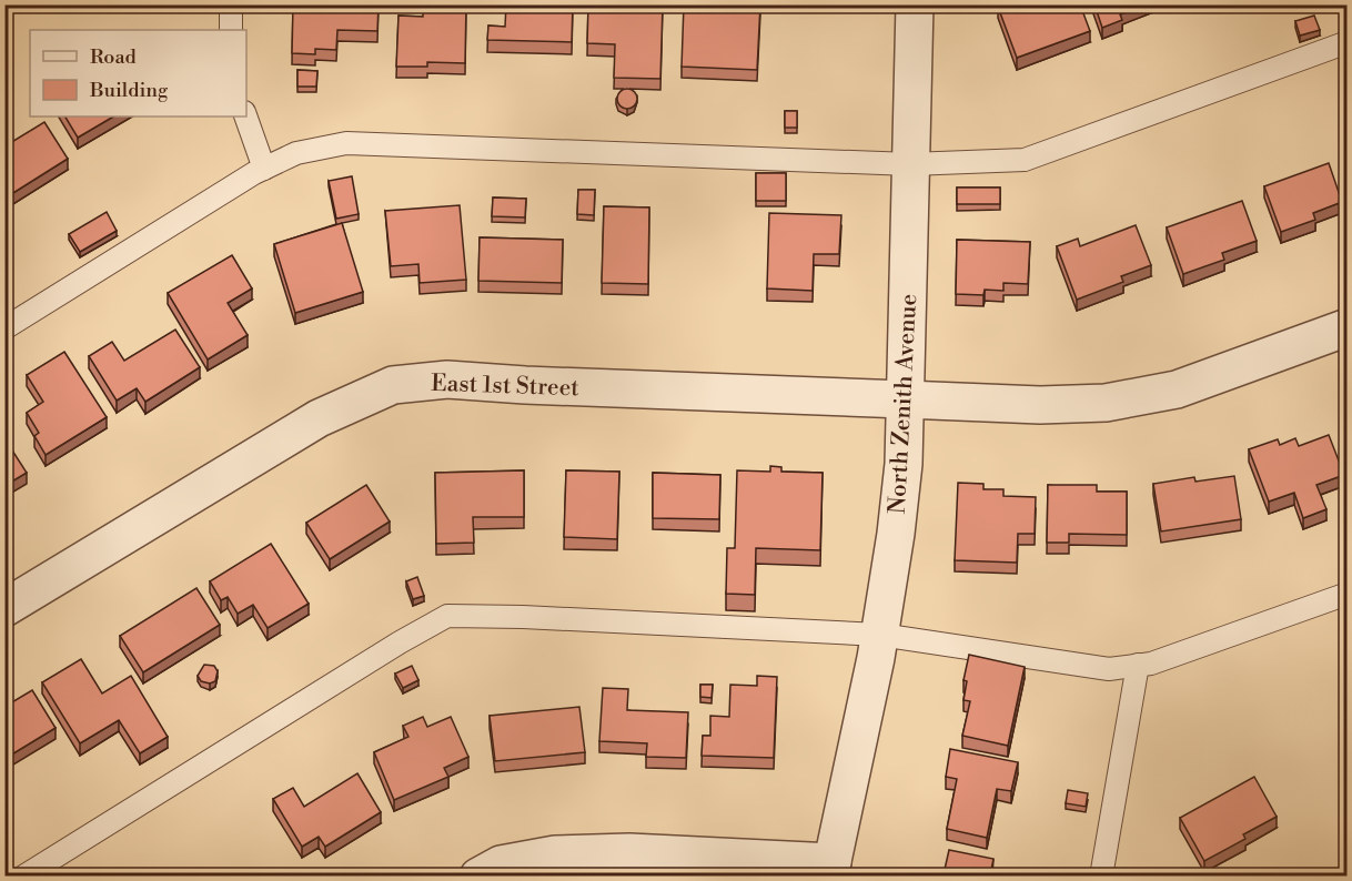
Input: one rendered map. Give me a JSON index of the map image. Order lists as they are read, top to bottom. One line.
{"streets":{"street":["East 1st Street","North Zenith Avenue"]},"crossings":[["East 1st Street","North Zenith Avenue"]],"legend":["Road","Building"]}
